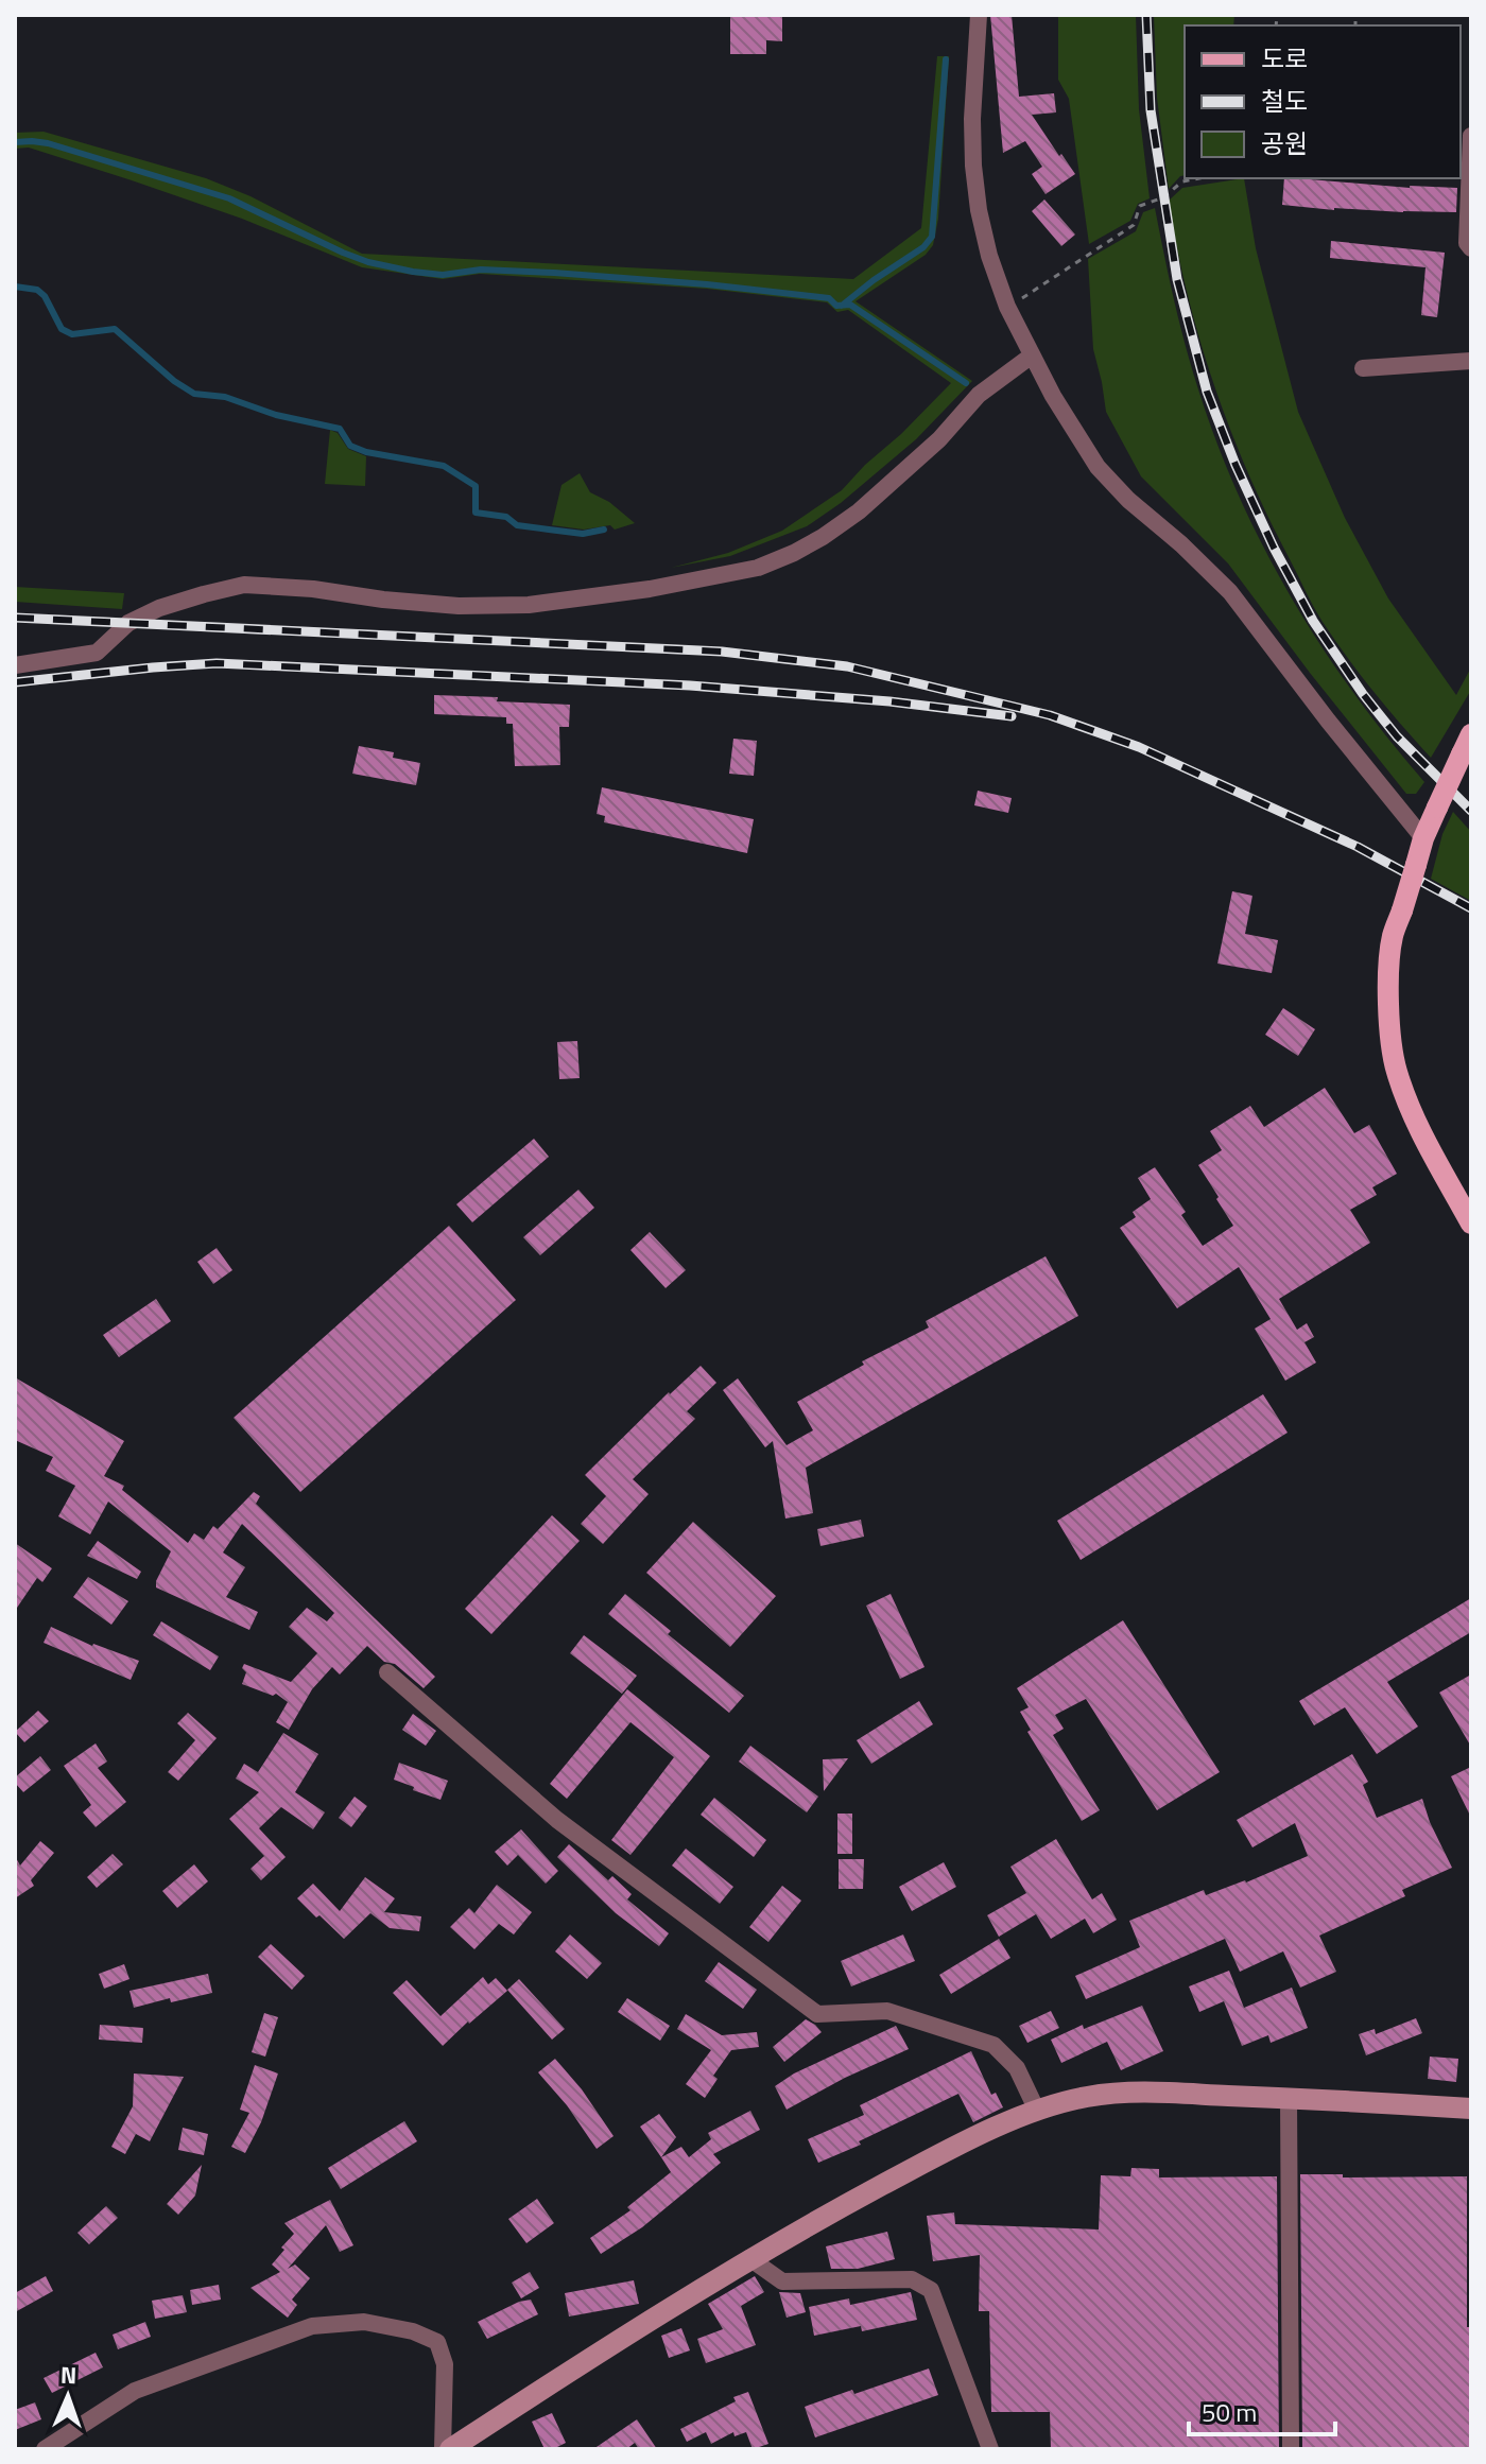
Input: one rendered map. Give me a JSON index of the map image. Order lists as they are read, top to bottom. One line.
{"legend":["도로","철도","공원"],"scale_bar":"50 m","north":"top"}
